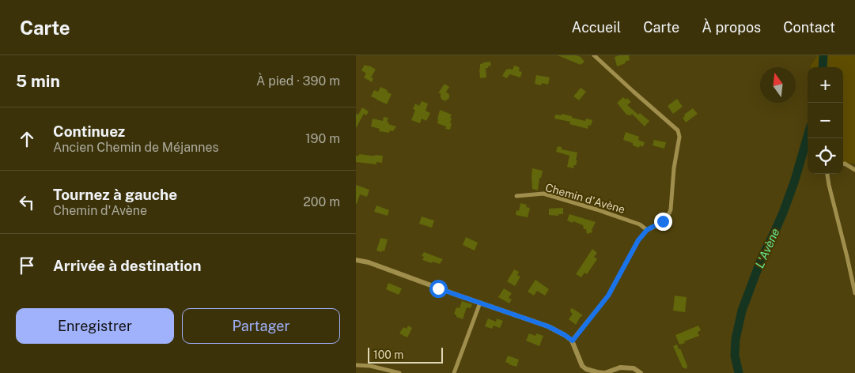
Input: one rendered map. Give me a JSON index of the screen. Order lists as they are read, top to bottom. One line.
{"streets":{"street":["Chemin d'Avène"]},"water":["L'Avène"],"scale_bar":"100 m","north":"top","page":{"header":"Carte","nav":["Accueil","Carte","À propos","Contact"],"heading":["5 min","À pied · 390 m"],"map_buttons":["+","−"],"list":[["Continuez","Ancien Chemin de Méjannes","190 m"],["Tournez à gauche","Chemin d'Avène","200 m"],"Arrivée à destination"],"buttons":["Enregistrer","Partager"],"scale":"100 m"}}
